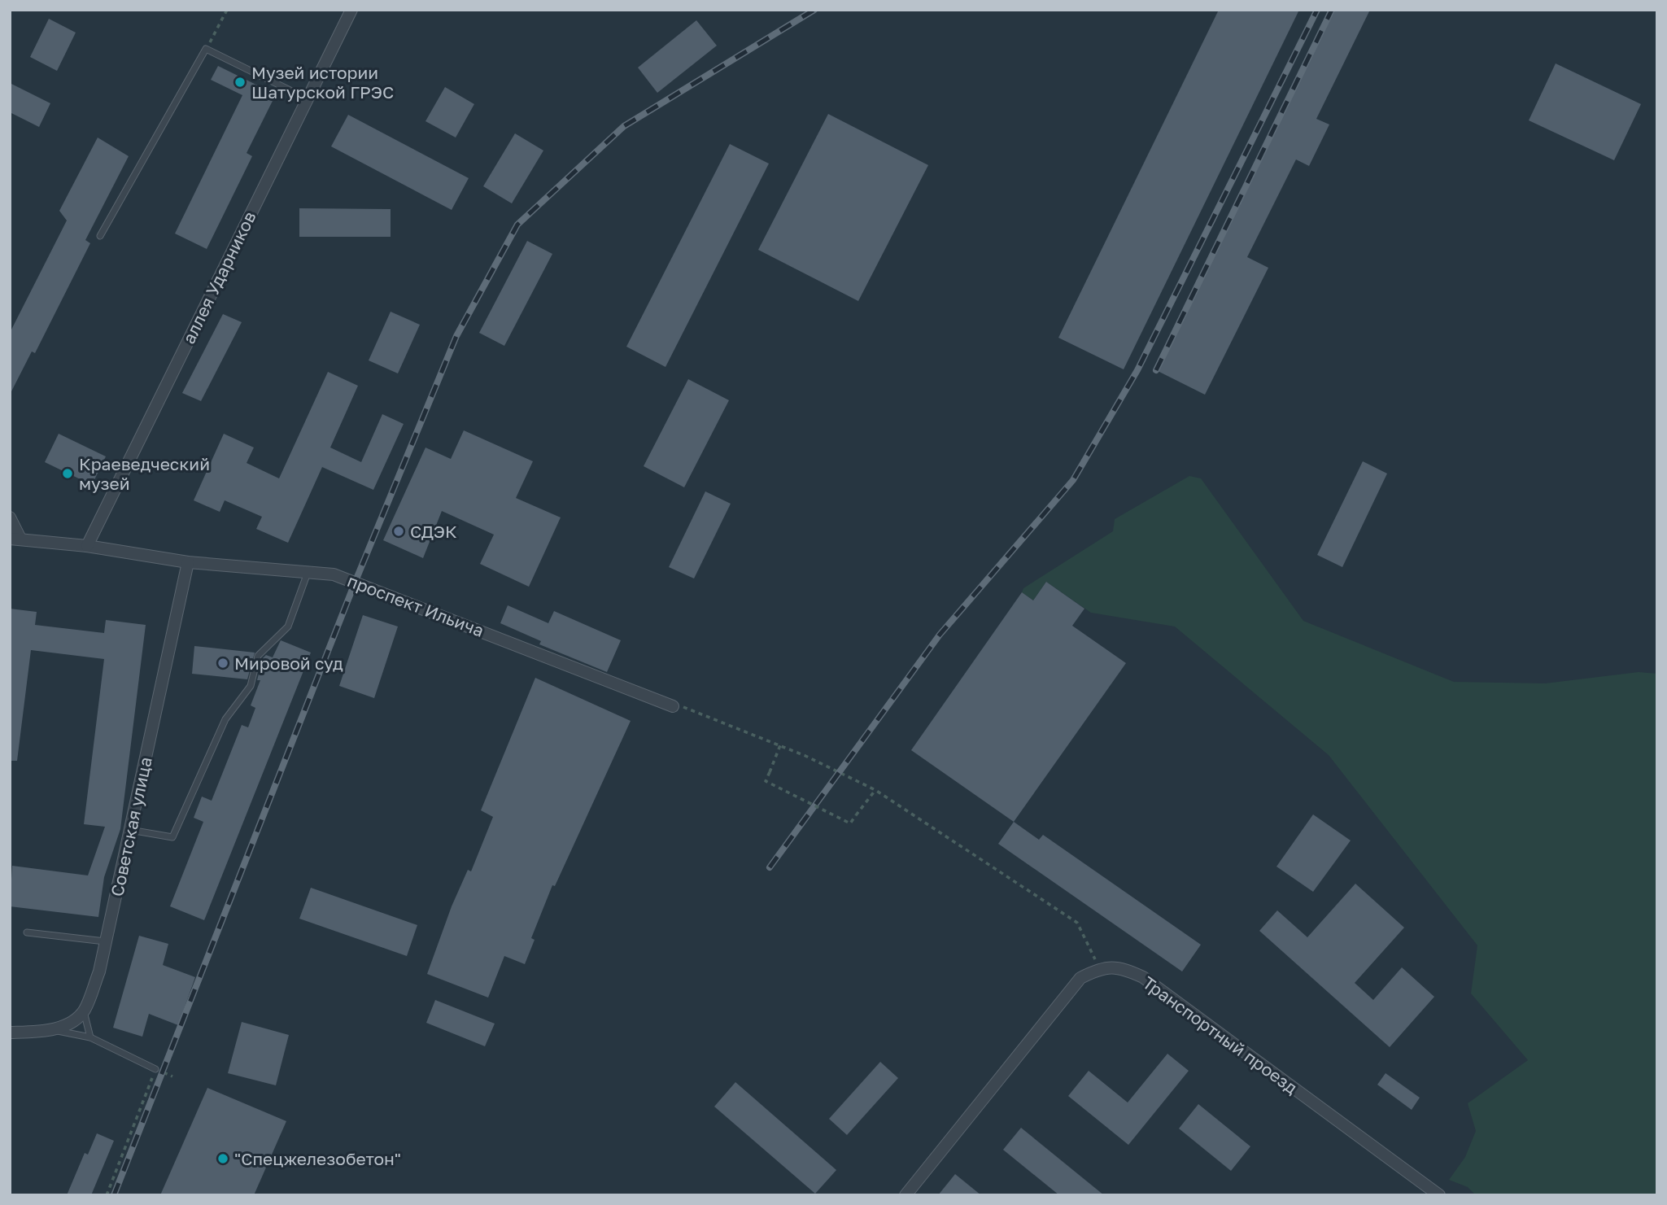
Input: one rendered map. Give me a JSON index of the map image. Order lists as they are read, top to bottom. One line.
{"streets":{"street":["аллея Ударников","проспект Ильича","Советская улица","Транспортный проезд"]},"crossings":[["аллея Ударников","проспект Ильича"],["проспект Ильича","Советская улица"]],"places":["Музей истории Шатурской ГРЭС","Краеведческий музей","СДЭК","Мировой суд","\"Спецжелезобетон\""]}
